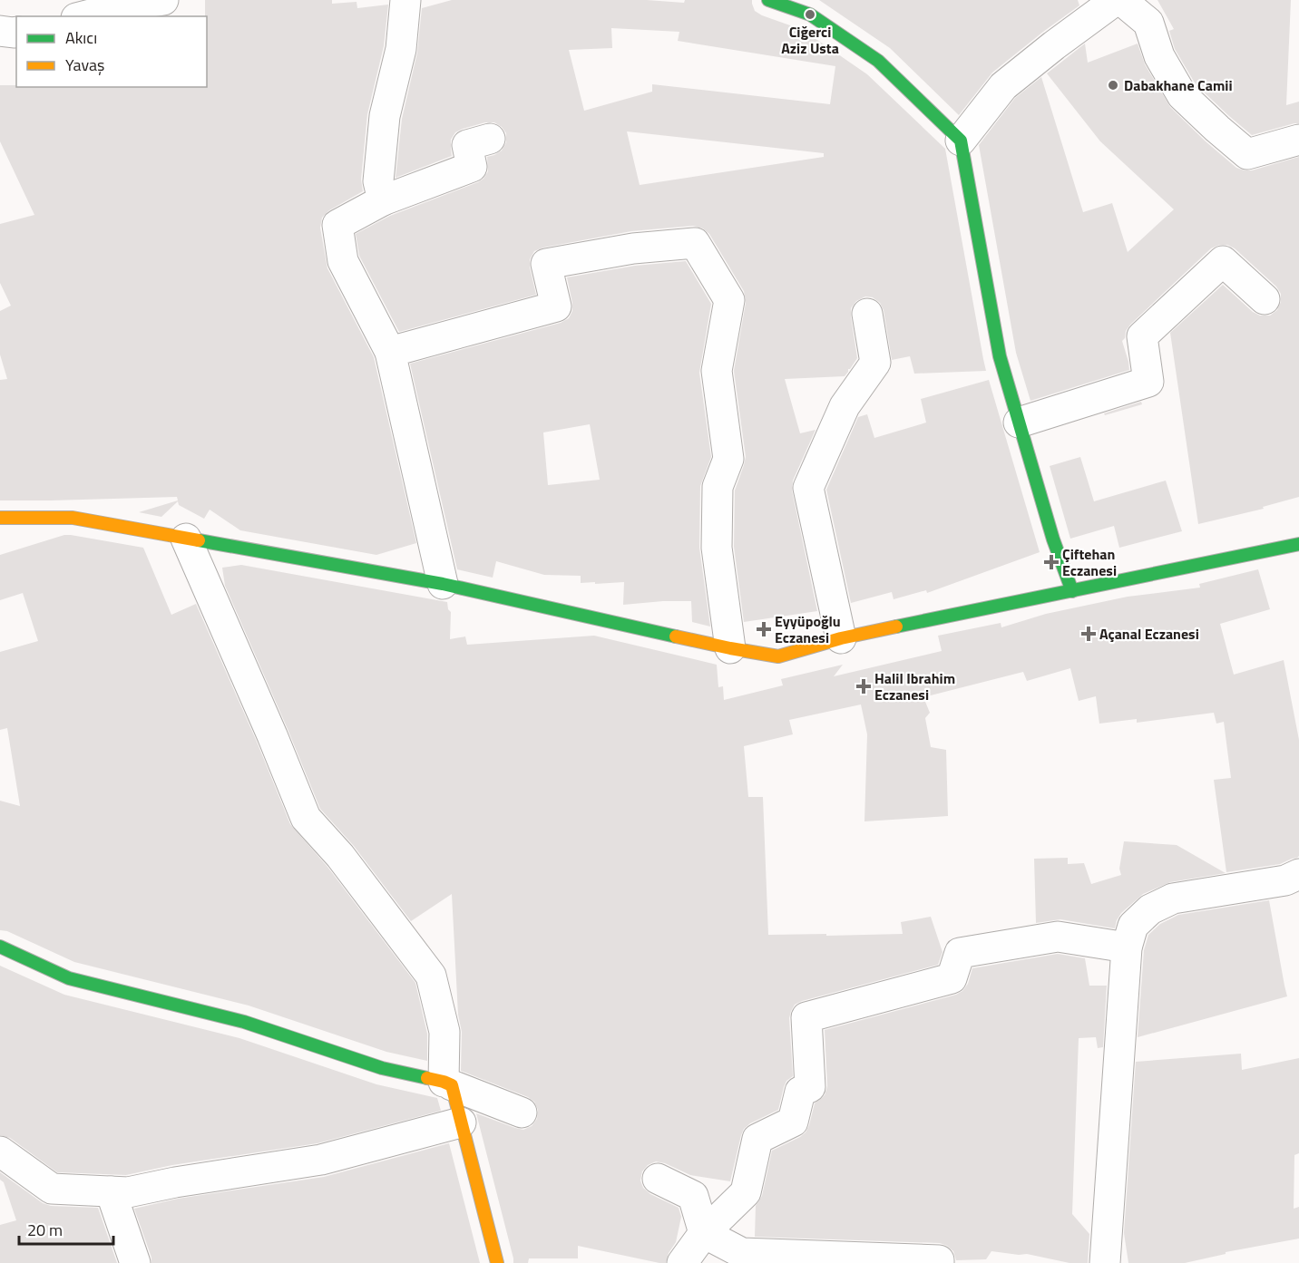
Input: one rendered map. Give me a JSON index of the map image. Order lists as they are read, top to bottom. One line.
{"places":{"other":["Ciğerci Aziz Usta","Dabakhane Camii"],"health":["Çiftehan Eczanesi","Eyyüpoğlu Eczanesi","Açanal Eczanesi","Halil Ibrahim Eczanesi"]},"legend":["Akıcı","Yavaş"],"scale_bar":"20 m"}
